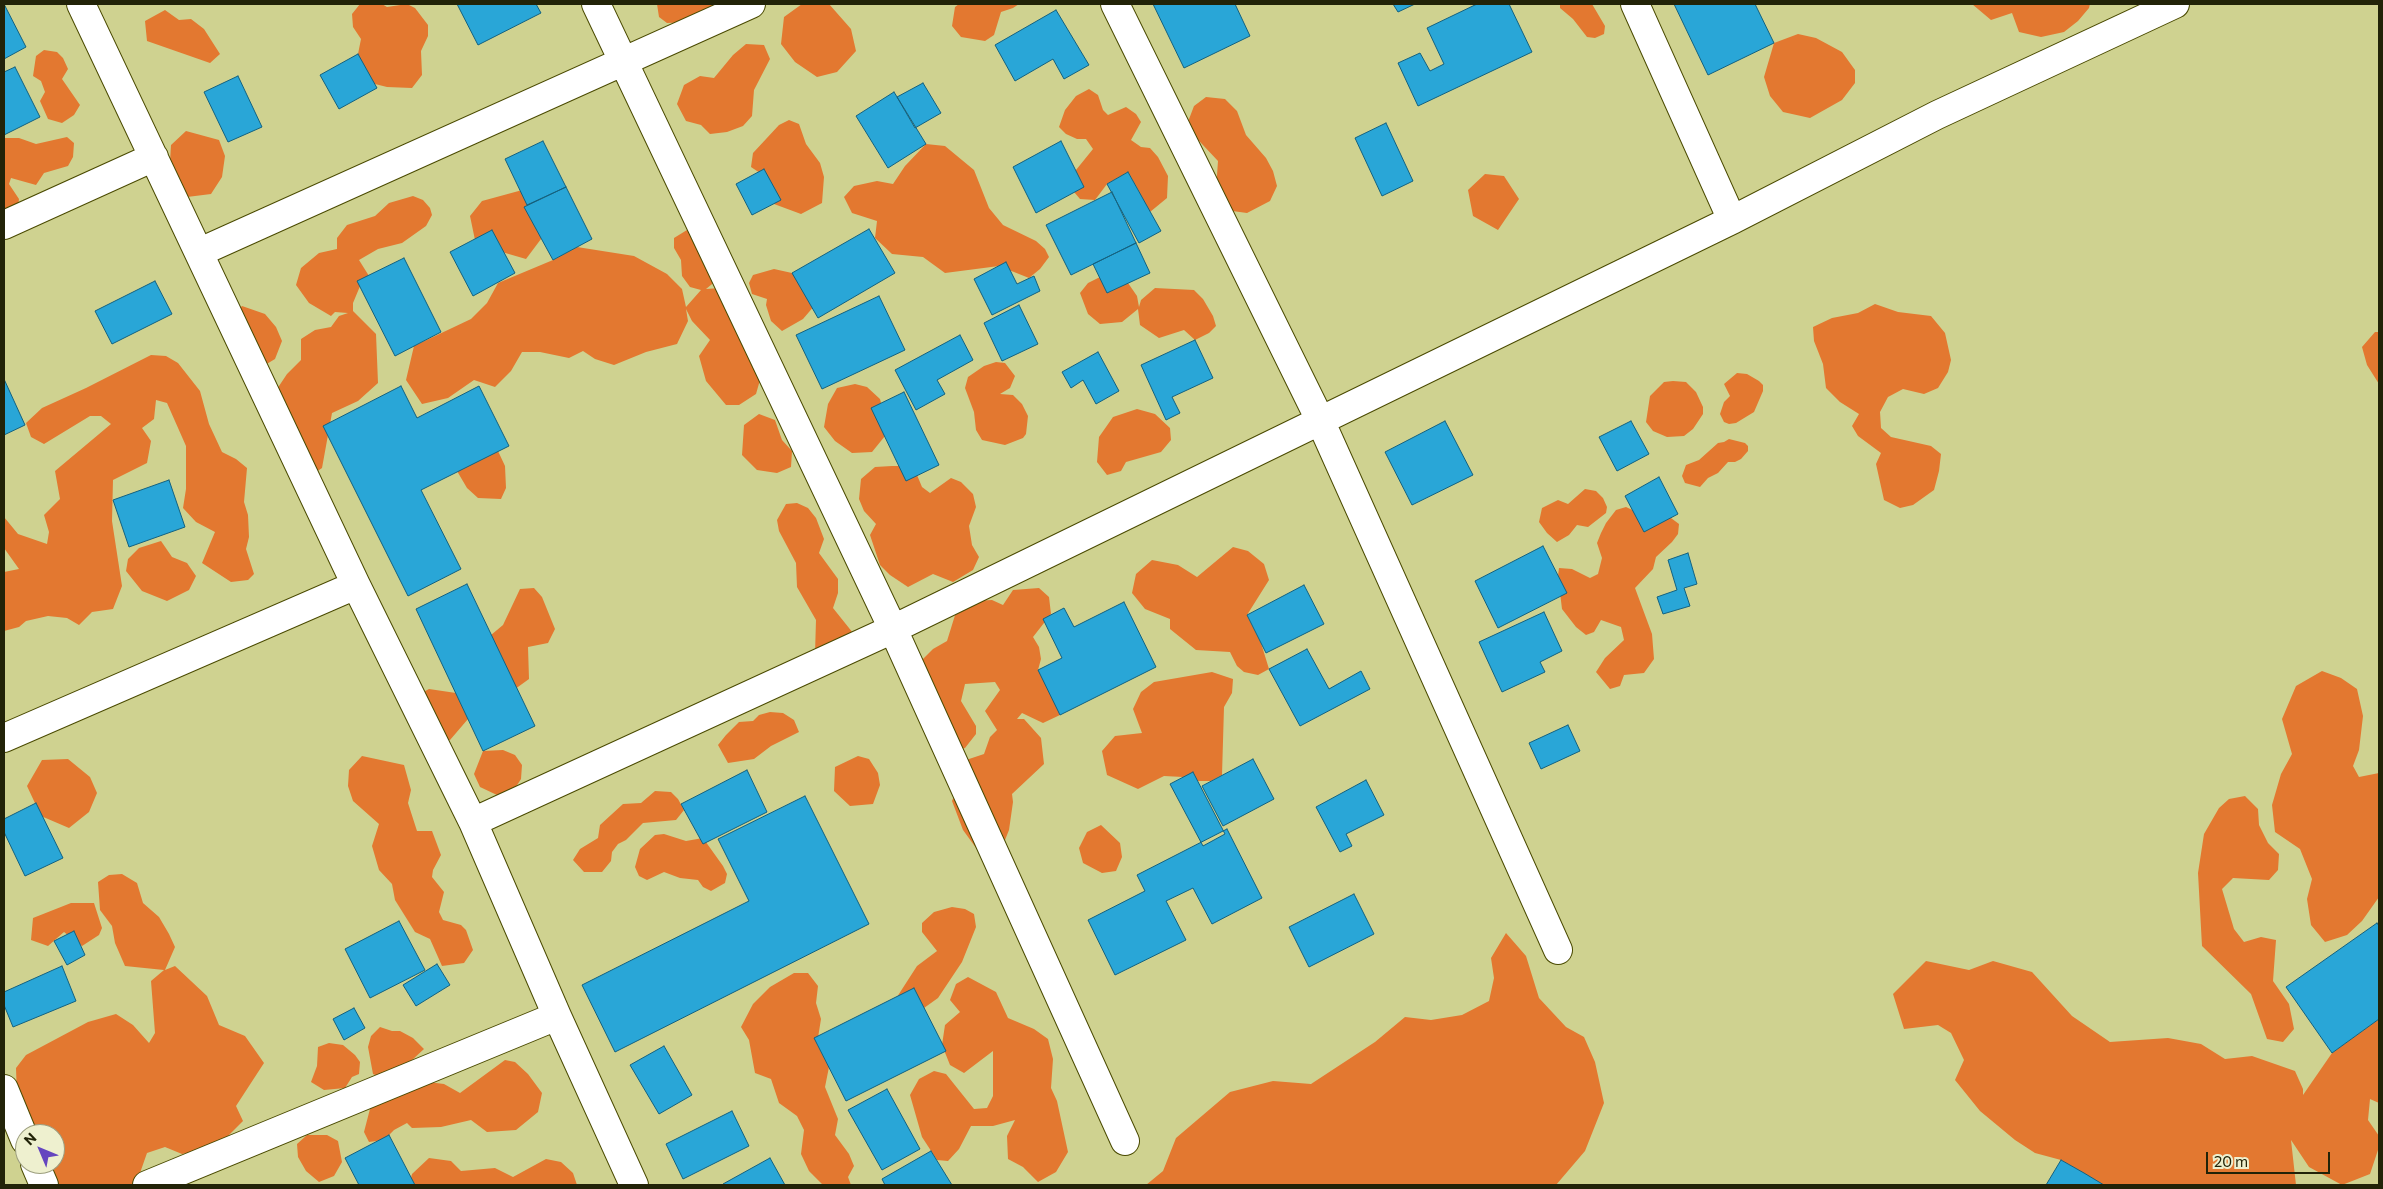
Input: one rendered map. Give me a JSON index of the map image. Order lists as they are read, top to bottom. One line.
{"scale_bar":"20 m","north":"top left"}
